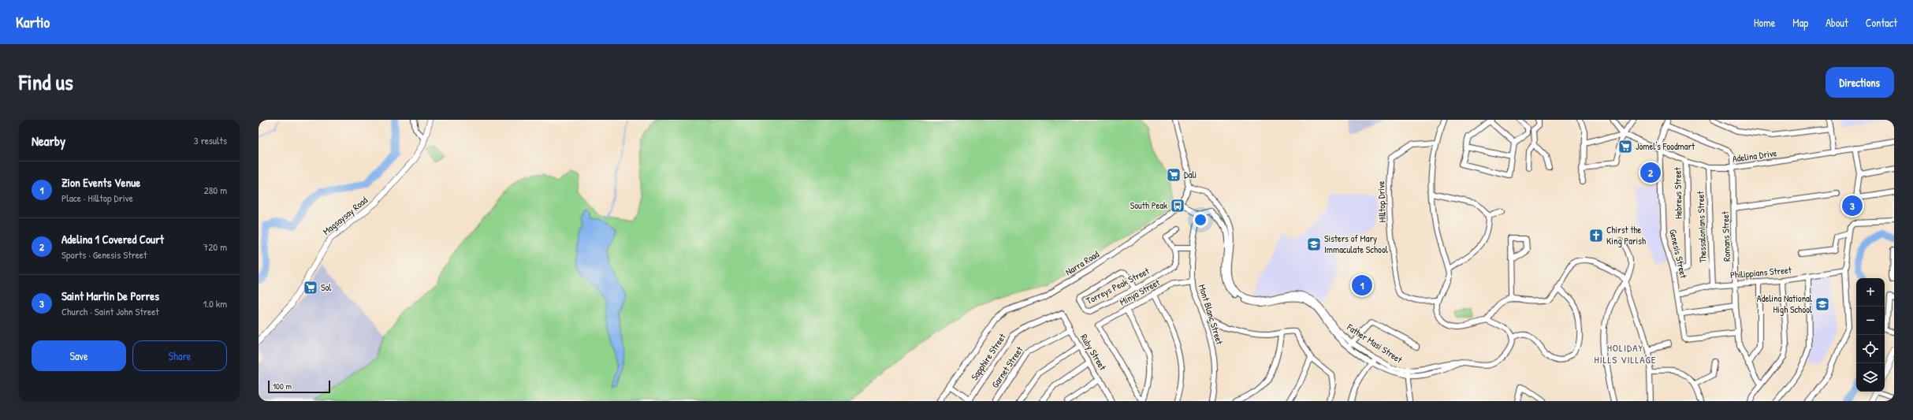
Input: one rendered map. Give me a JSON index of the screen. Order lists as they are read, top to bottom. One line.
{"streets":{"main road":["Magsaysay Road"],"street":["Adelina Drive","Hebrews Street","Hilltop Drive","Thessalonians Street","Romans Street","Genesis Street","Narra Road","Philippians Street","Torreys Peak Street","Minya Street","Mont Blanc Street","Father Masi Street","Ruby Street","Sapphire Street","Garnet Street"]},"crossings":[["Adelina Drive","Hebrews Street"],["Adelina Drive","Thessalonians Street"],["Adelina Drive","Romans Street"],["Adelina Drive","Genesis Street"],["Hebrews Street","Genesis Street"],["Thessalonians Street","Philippians Street"],["Romans Street","Genesis Street"],["Romans Street","Philippians Street"],["Genesis Street","Philippians Street"],["Narra Road","Father Masi Street"],["Minya Street","Mont Blanc Street"],["Ruby Street","Sapphire Street"],["Ruby Street","Garnet Street"]],"districts":["HOLIDAY HILLS VILLAGE"],"places":{"supermarket":["Jomel's Foodmart","Dali","Sol"],"bus stop":["South Peak"],"church":["Chirst the King Parish"],"school or university":["Sisters of Mary Immaculate School","Adelina National High School"]},"scale_bar":"100 m","page":{"header":"Kartio","nav":["Home","Map","About","Contact"],"title":"Find us","buttons":["Directions",["Save","Share"]],"heading":["Nearby","3 results"],"list":[{"mark":"1","name":"Zion Events Venue","note":"Place · Hilltop Drive","value":"280 m"},{"mark":"2","name":"Adelina 1 Covered Court","note":"Sports · Genesis Street","value":"720 m"},{"mark":"3","name":"Saint Martin De Porres","note":"Church · Saint John Street","value":"1.0 km"}],"pins":["2","3","1"],"map_buttons":["+","−"],"scale":"100 m"}}
